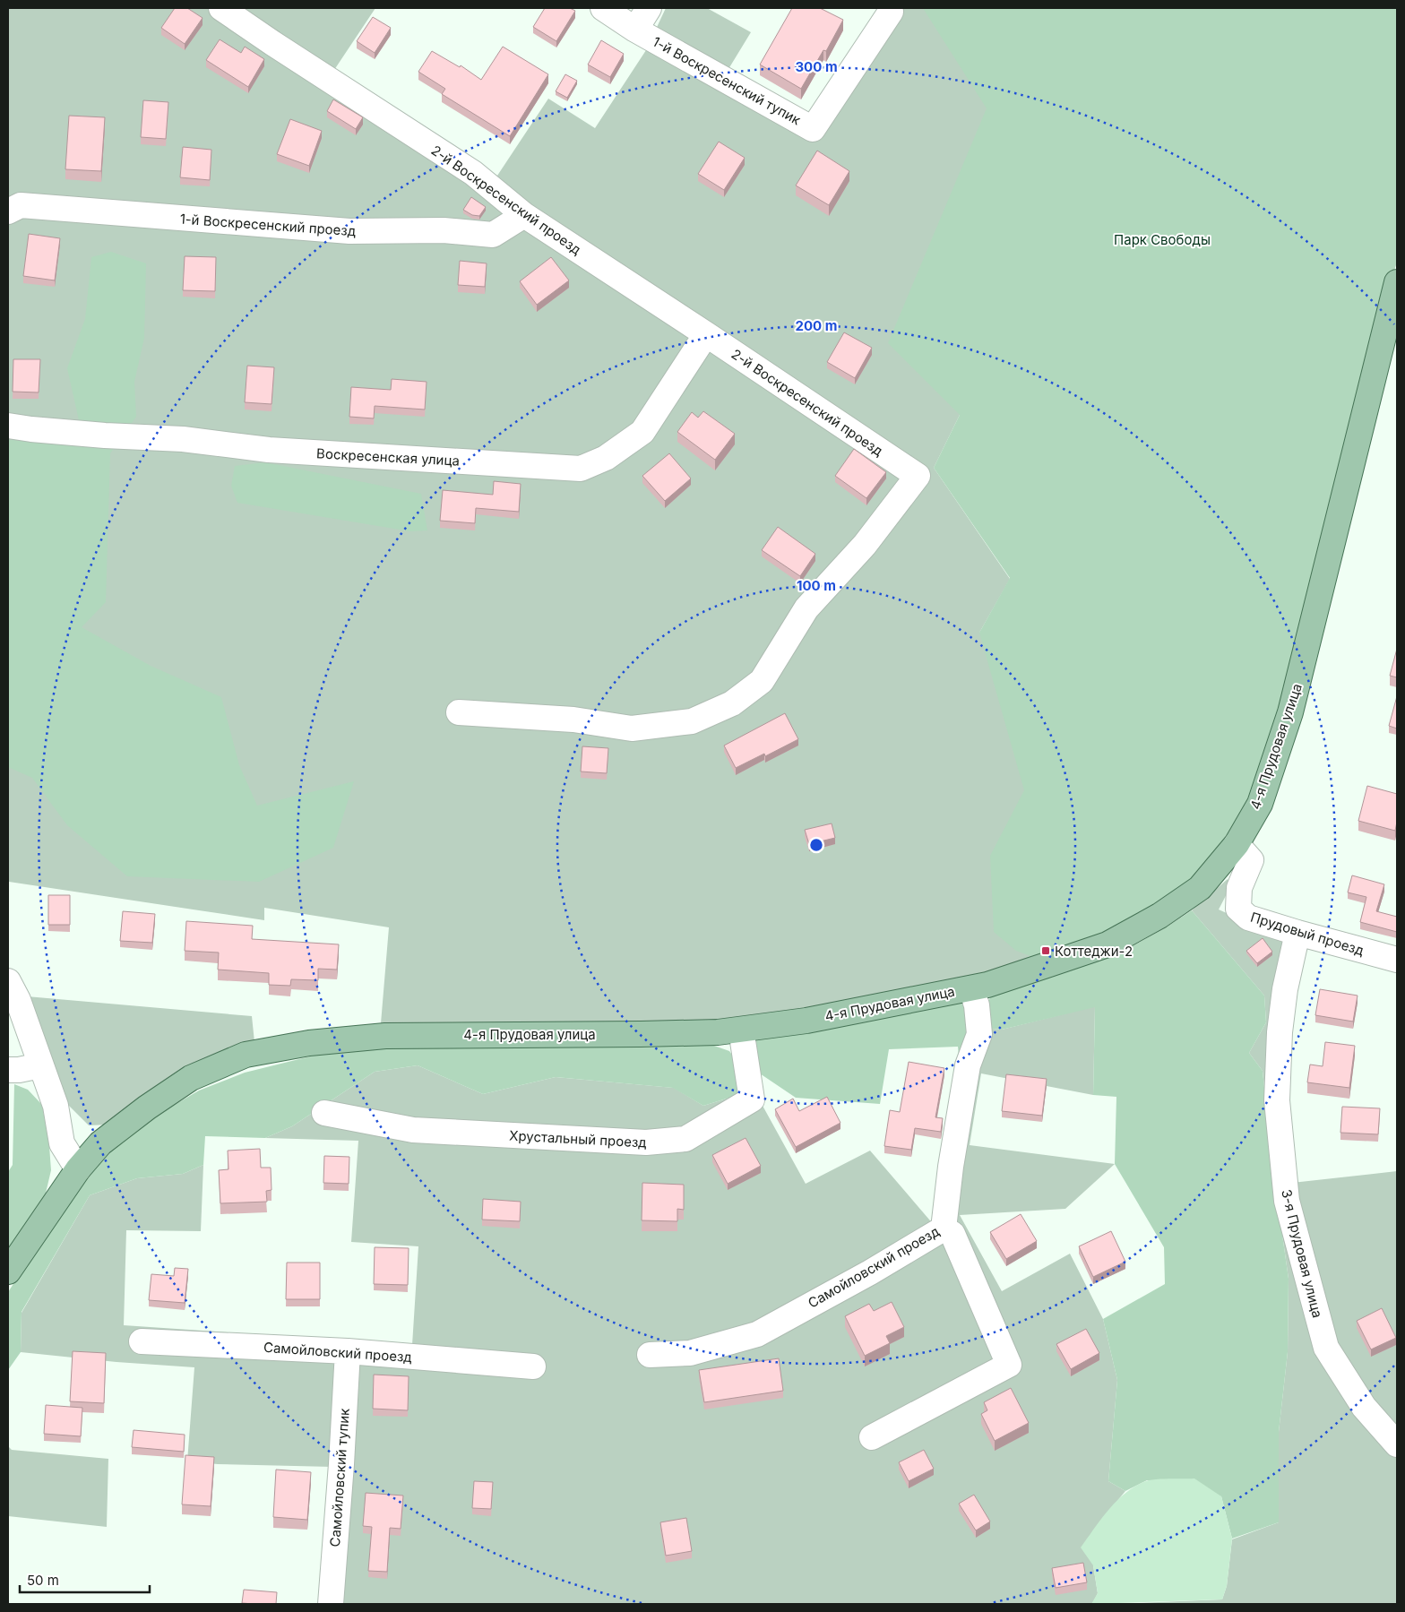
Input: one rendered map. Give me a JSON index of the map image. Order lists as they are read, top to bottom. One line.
{"streets":{"main road":["4-я Прудовая улица"],"street":["1-й Воскресенский тупик","2-й Воскресенский проезд","1-й Воскресенский проезд","Воскресенская улица","Прудовый проезд","Хрустальный проезд","3-я Прудовая улица","Самойловский проезд","Самойловский тупик"]},"crossings":[["2-й Воскресенский проезд","1-й Воскресенский проезд"],["2-й Воскресенский проезд","Воскресенская улица"],["4-я Прудовая улица","Прудовый проезд"],["4-я Прудовая улица","Хрустальный проезд"],["4-я Прудовая улица","Самойловский проезд"],["Прудовый проезд","3-я Прудовая улица"],["Самойловский проезд","Самойловский тупик"]],"parks":["Парк Свободы"],"places":{"transit":["Коттеджи-2"]},"scale_bar":"50 m","rings":["300 m","200 m","100 m"]}
